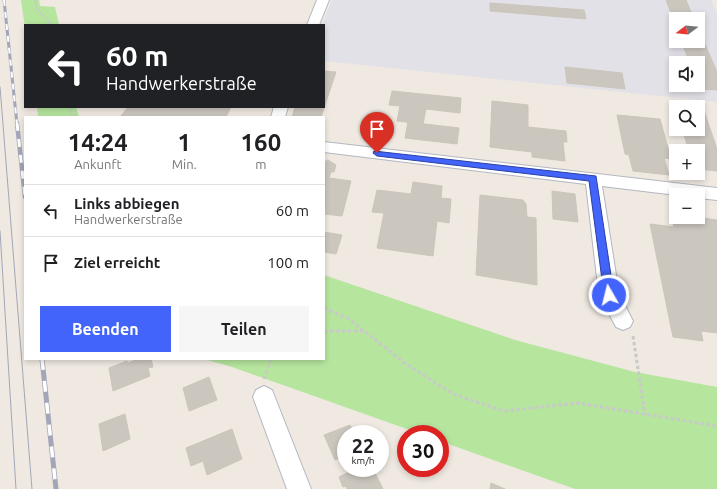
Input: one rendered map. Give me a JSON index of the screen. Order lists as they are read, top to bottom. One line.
{"north":"left","page":{"map_buttons":["+","−"],"turn":["60 m","Handwerkerstraße"],"eta":["14:24","Ankunft","1","Min.","160","m"],"list":[{"name":"Links abbiegen","note":"Handwerkerstraße","value":"60 m"},{"name":"Ziel erreicht","value":"100 m"}],"buttons":["Beenden","Teilen"],"speed":"22 km/h","limit":"30"}}
